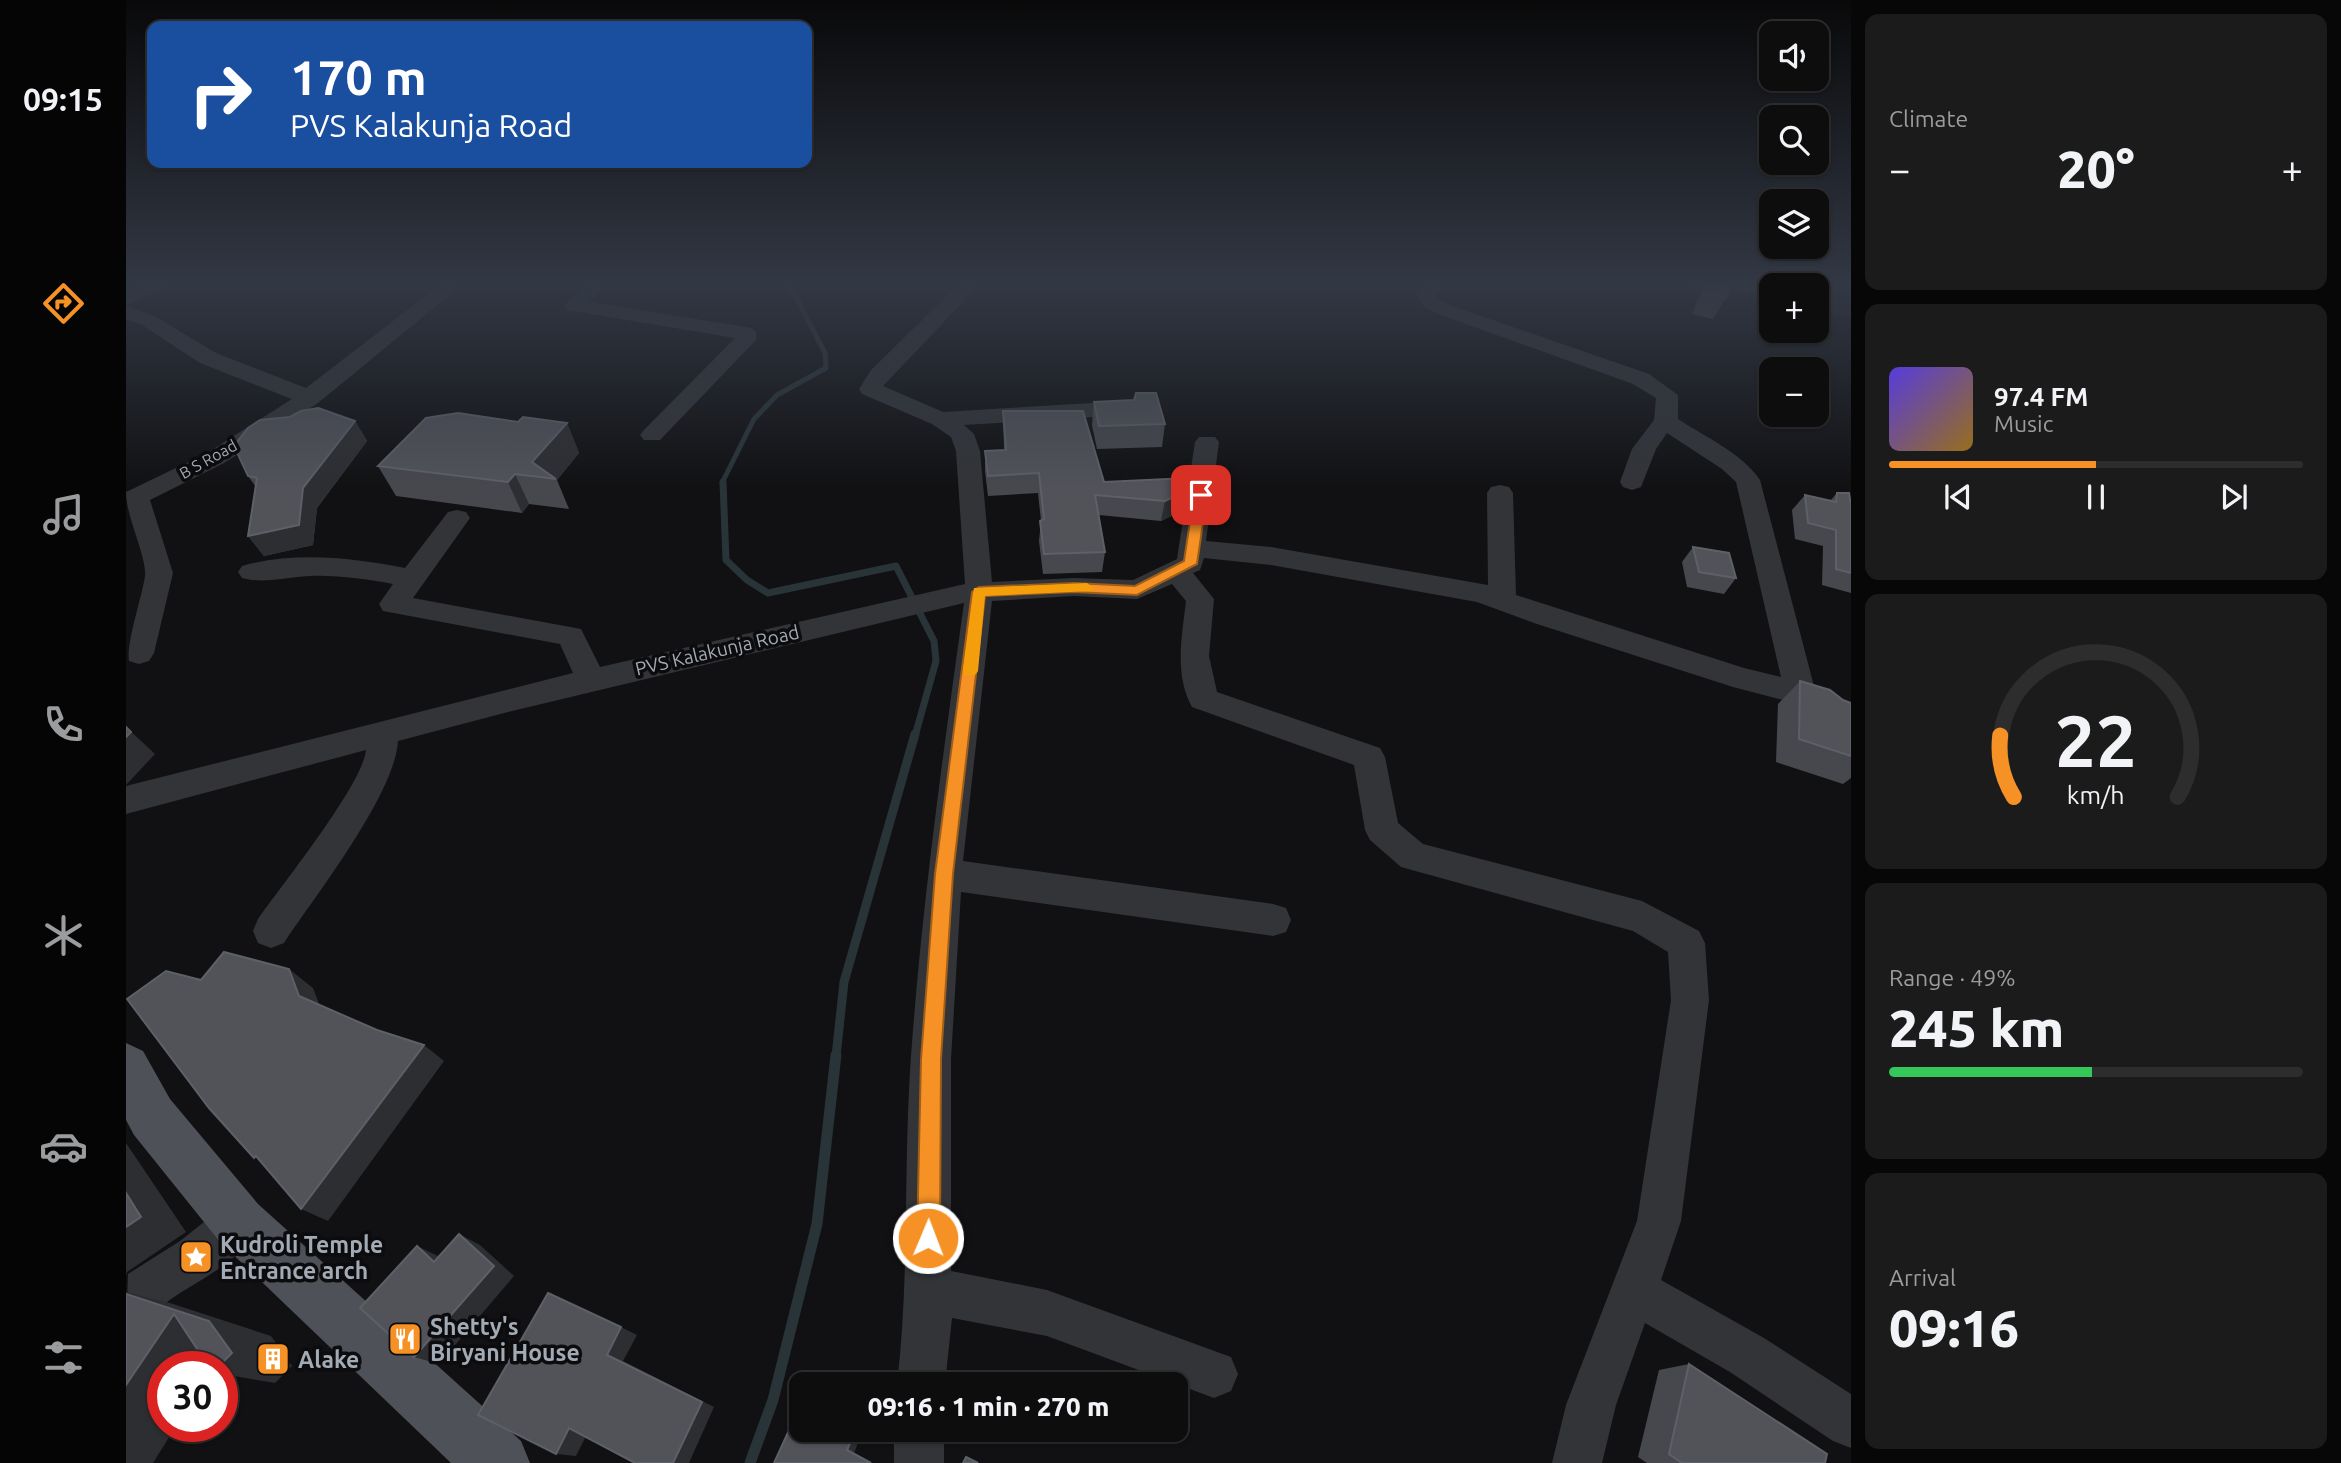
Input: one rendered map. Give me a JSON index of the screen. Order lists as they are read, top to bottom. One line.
{"streets":{"street":["B S Road","PVS Kalakunja Road"]},"places":{"place":["Kudroli Temple Entrance arch"],"restaurant":["Shetty's Biryani House"],"building":["Alake"]},"page":{"tabs":"09:15","tile":["Climate",["Range · 49%","245 km"],["Arrival","09:16"]],"map_buttons":["+","−"],"turn":["170 m","PVS Kalakunja Road"],"heat":["−","20°","+"],"song":["97.4 FM","Music"],"limit":"30","trip":"09:16 · 1 min · 270 m","gauge":["22","km/h"]}}
